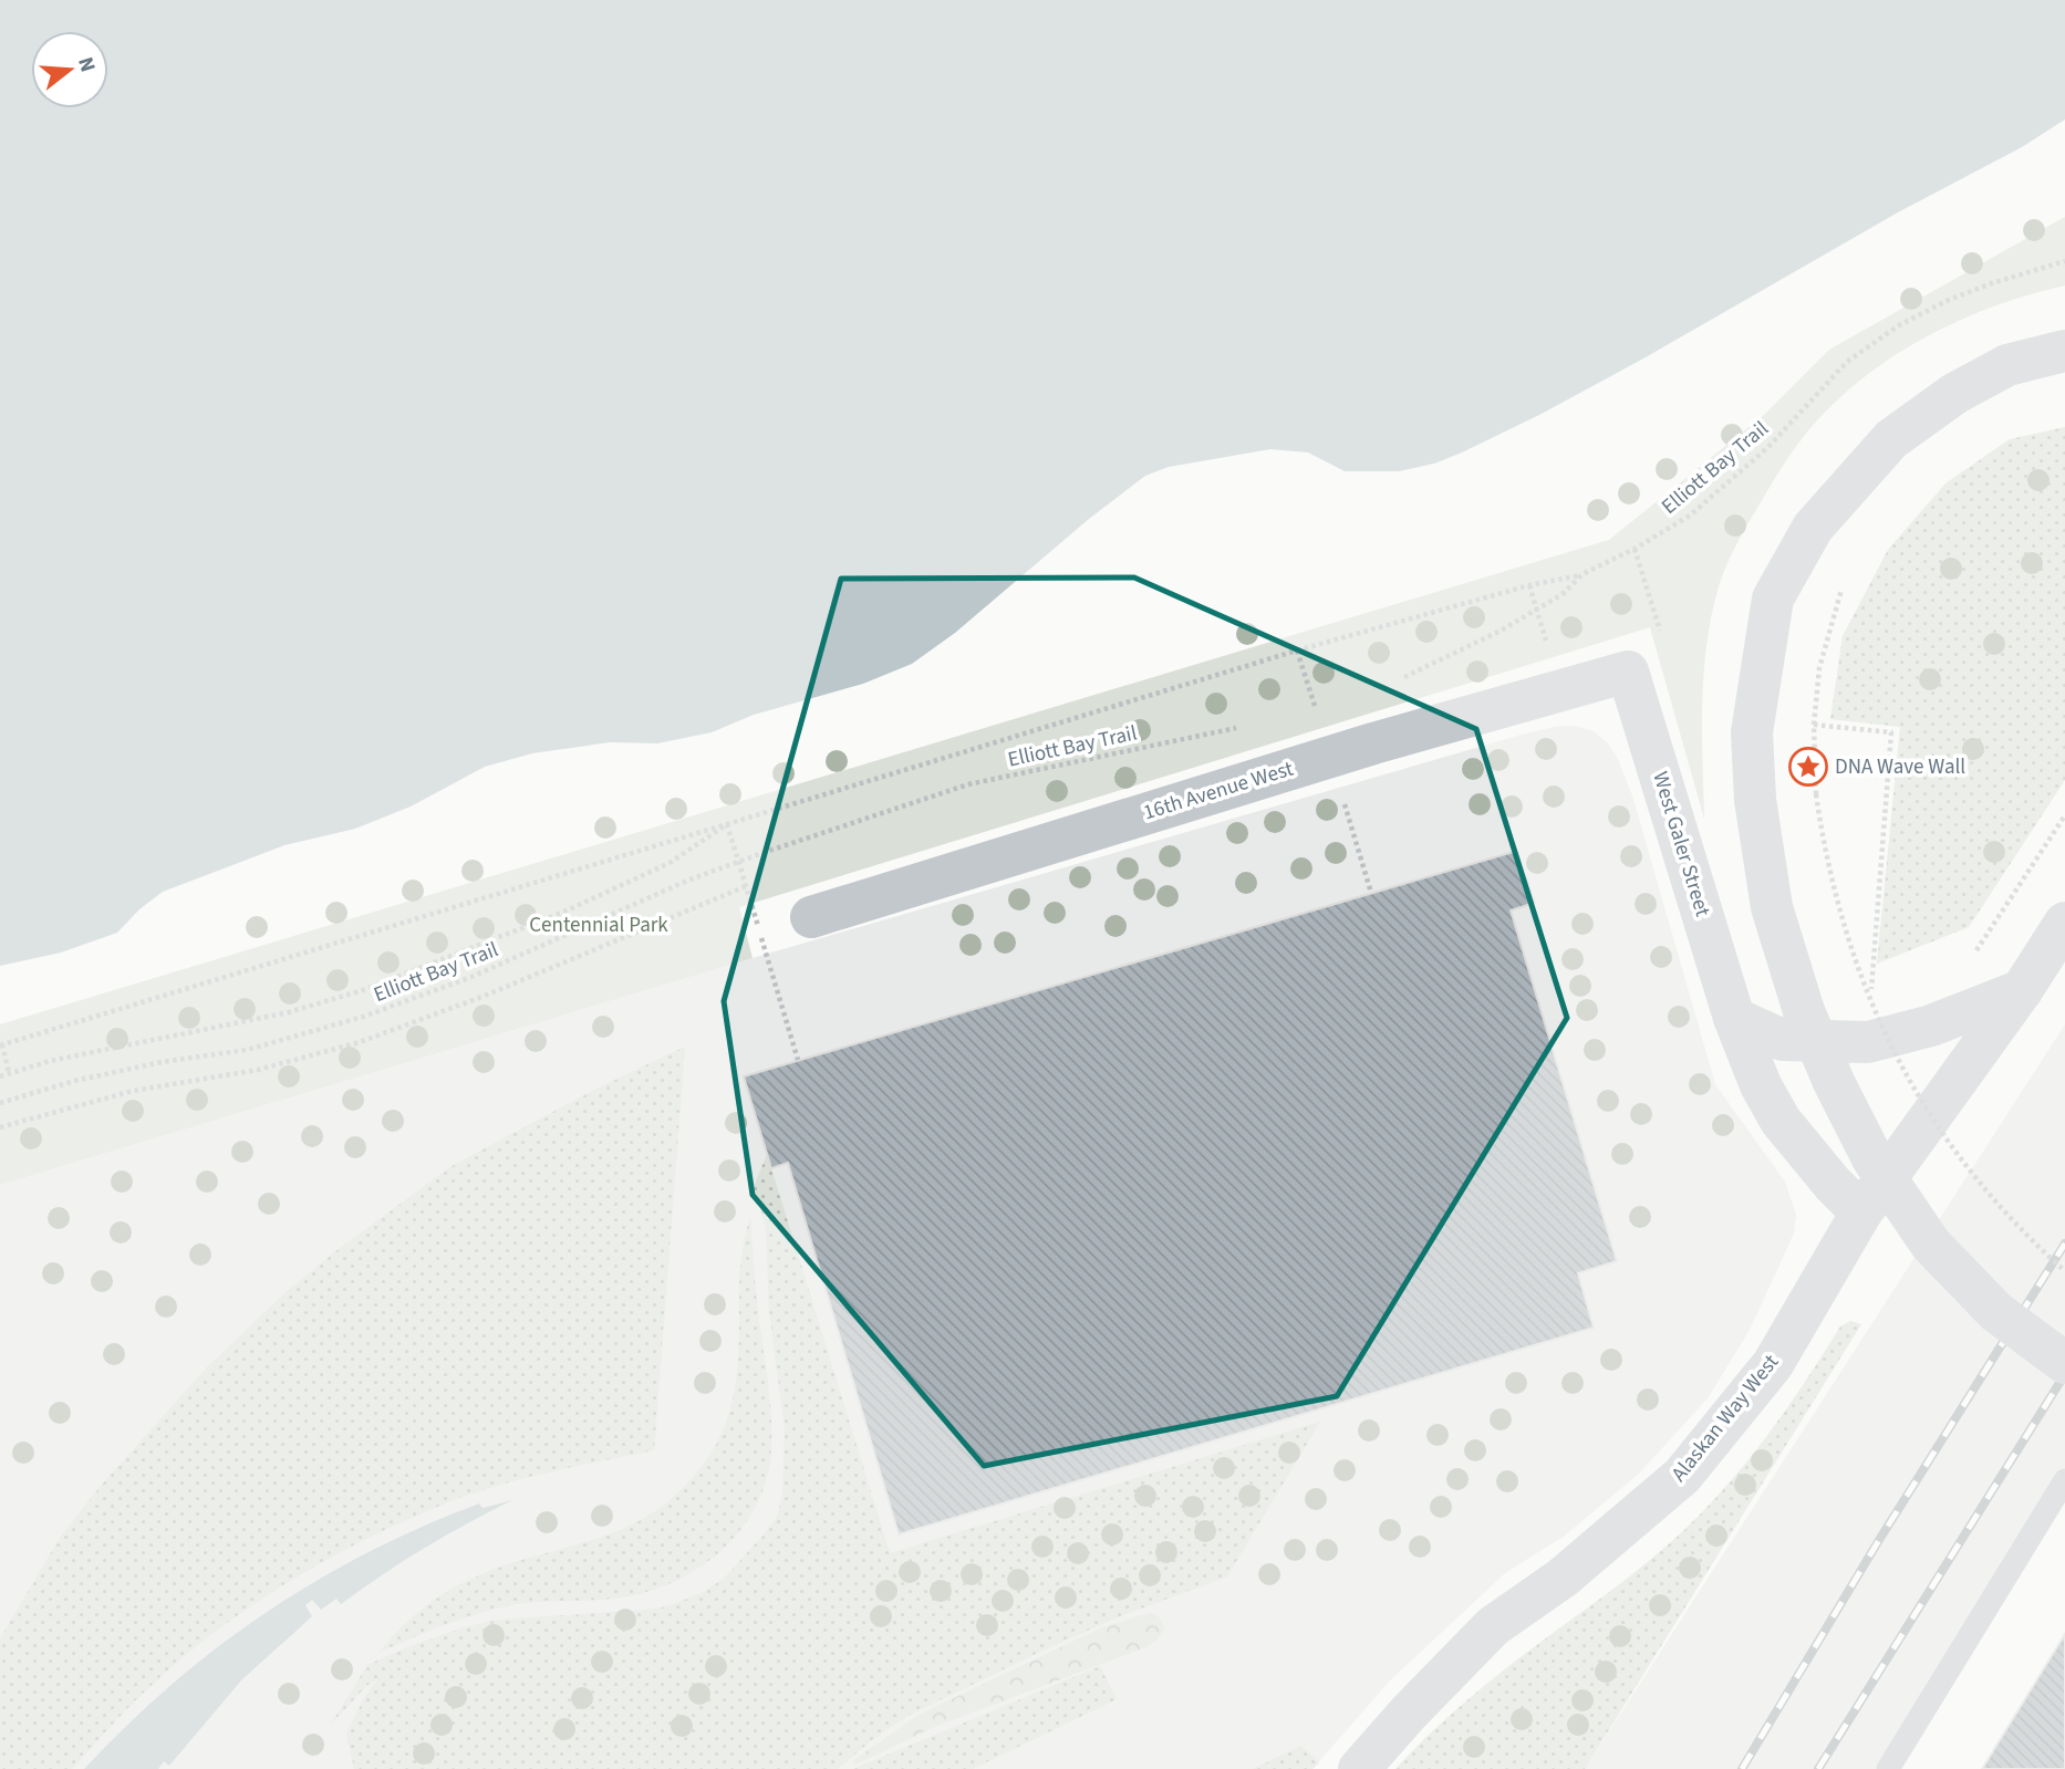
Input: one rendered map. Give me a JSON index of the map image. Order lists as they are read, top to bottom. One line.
{"streets":{"street":["16th Avenue West","West Galer Street","Alaskan Way West"],"path":["Elliott Bay Trail"]},"crossings":[["16th Avenue West","West Galer Street"],["West Galer Street","Alaskan Way West"]],"parks":["Centennial Park"],"places":{"place":["DNA Wave Wall"]},"north":"right"}
